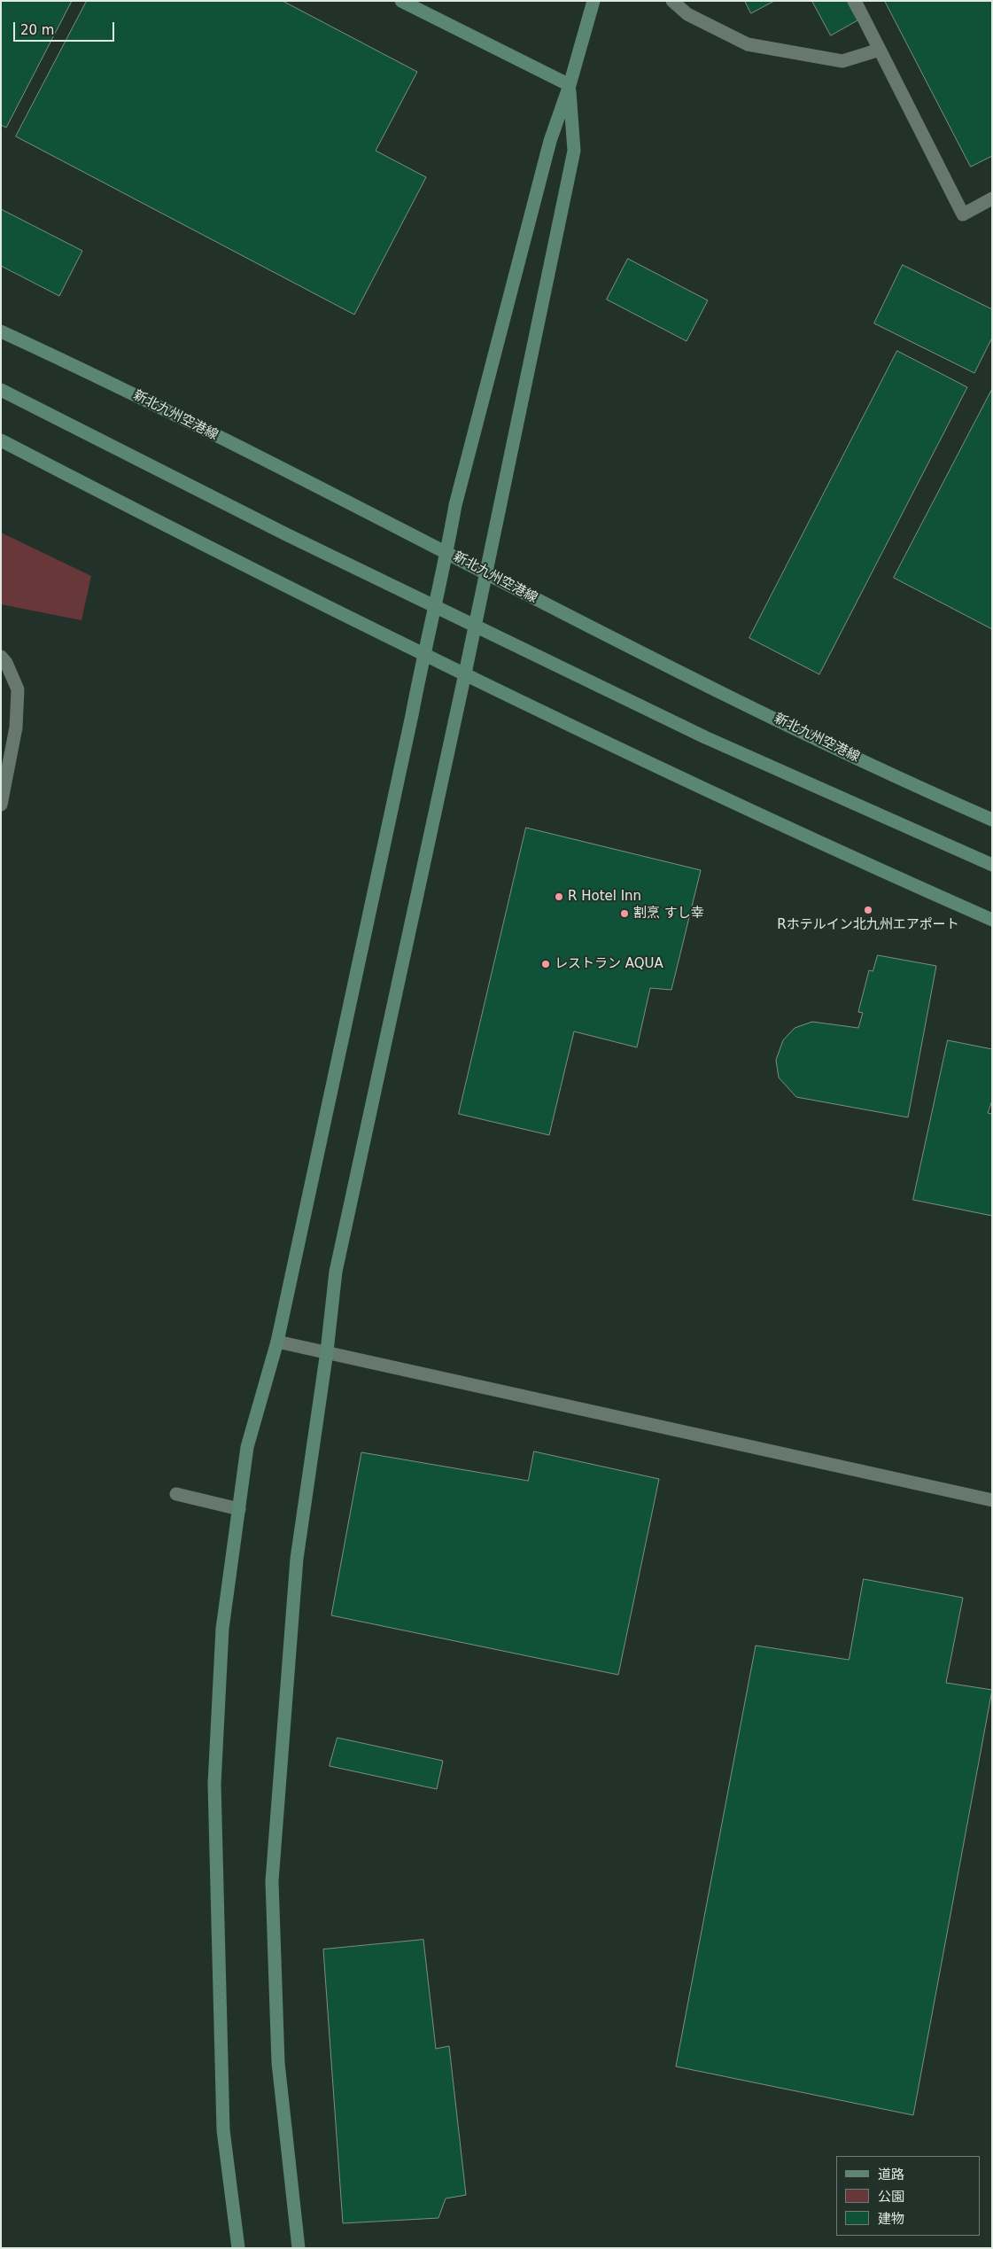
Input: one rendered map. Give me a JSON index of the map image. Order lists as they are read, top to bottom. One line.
{"streets":{"street":["新北九州空港線"]},"places":["R Hotel Inn","Rホテルイン北九州エアポート","割烹 すし幸","レストラン AQUA"],"legend":["道路","公園","建物"],"scale_bar":"20 m"}
